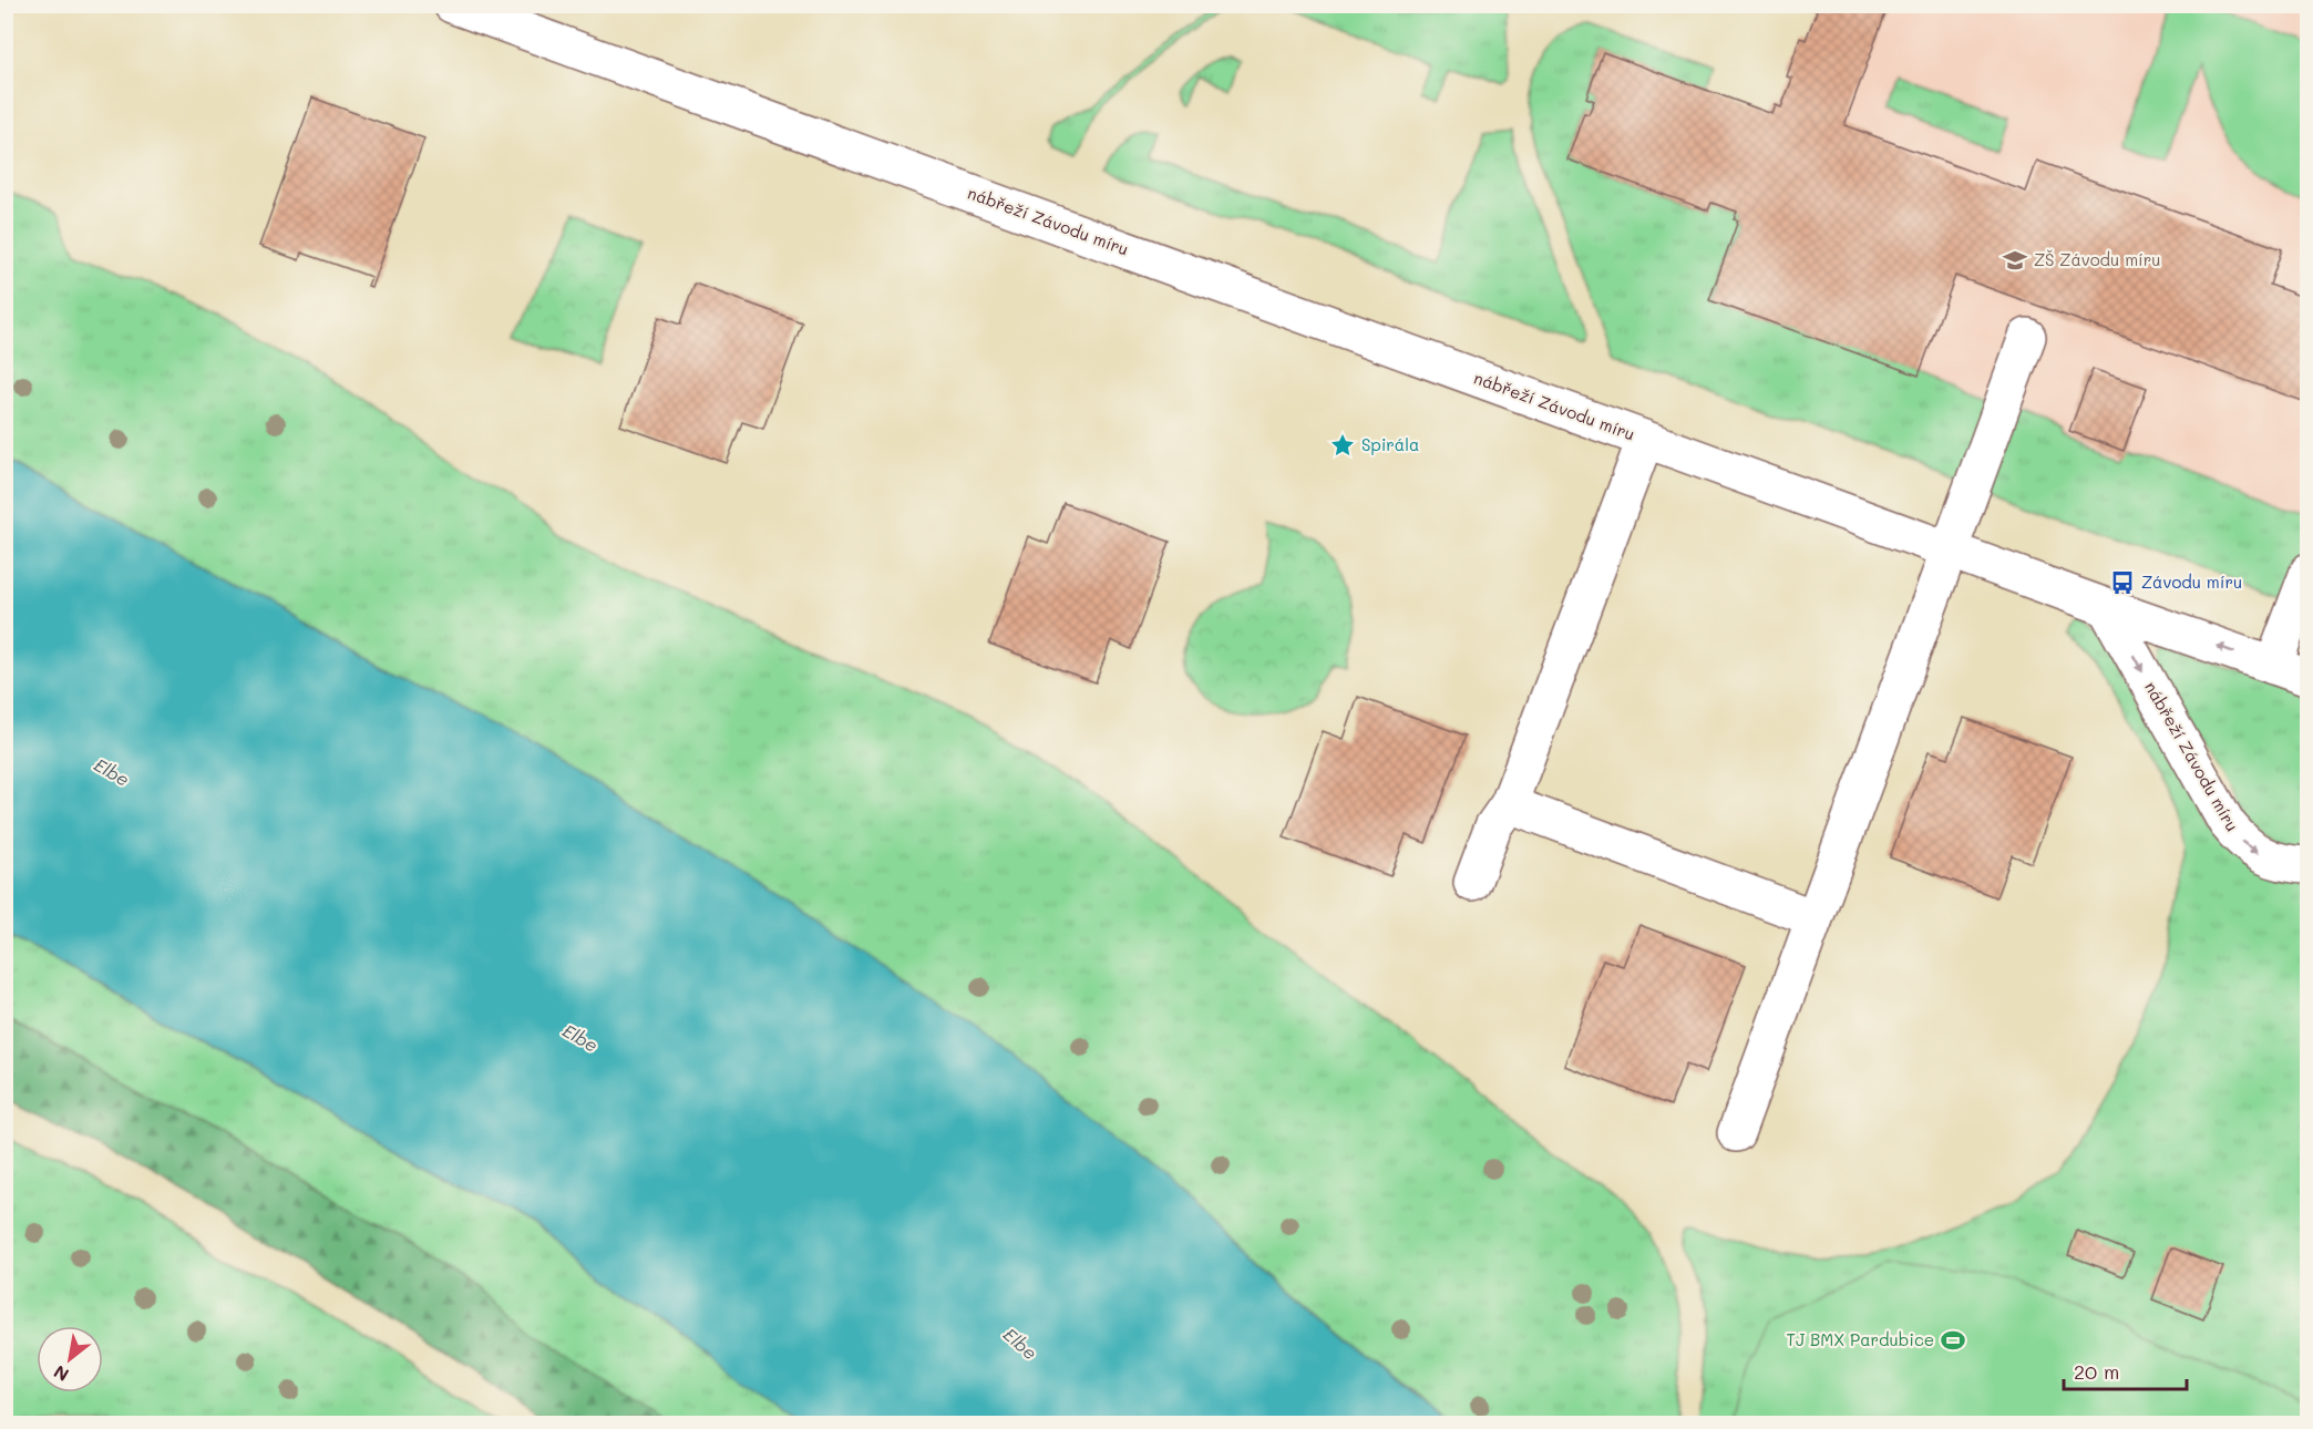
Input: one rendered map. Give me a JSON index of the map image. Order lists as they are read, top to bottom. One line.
{"streets":{"street":["nábřeží Závodu míru"]},"water":["Elbe"],"places":{"school or university":["ZŠ Závodu míru"],"place":["Spirála"],"bus stop":["Závodu míru"],"sports":["TJ BMX Pardubice"]},"scale_bar":"20 m","north":"bottom left"}
